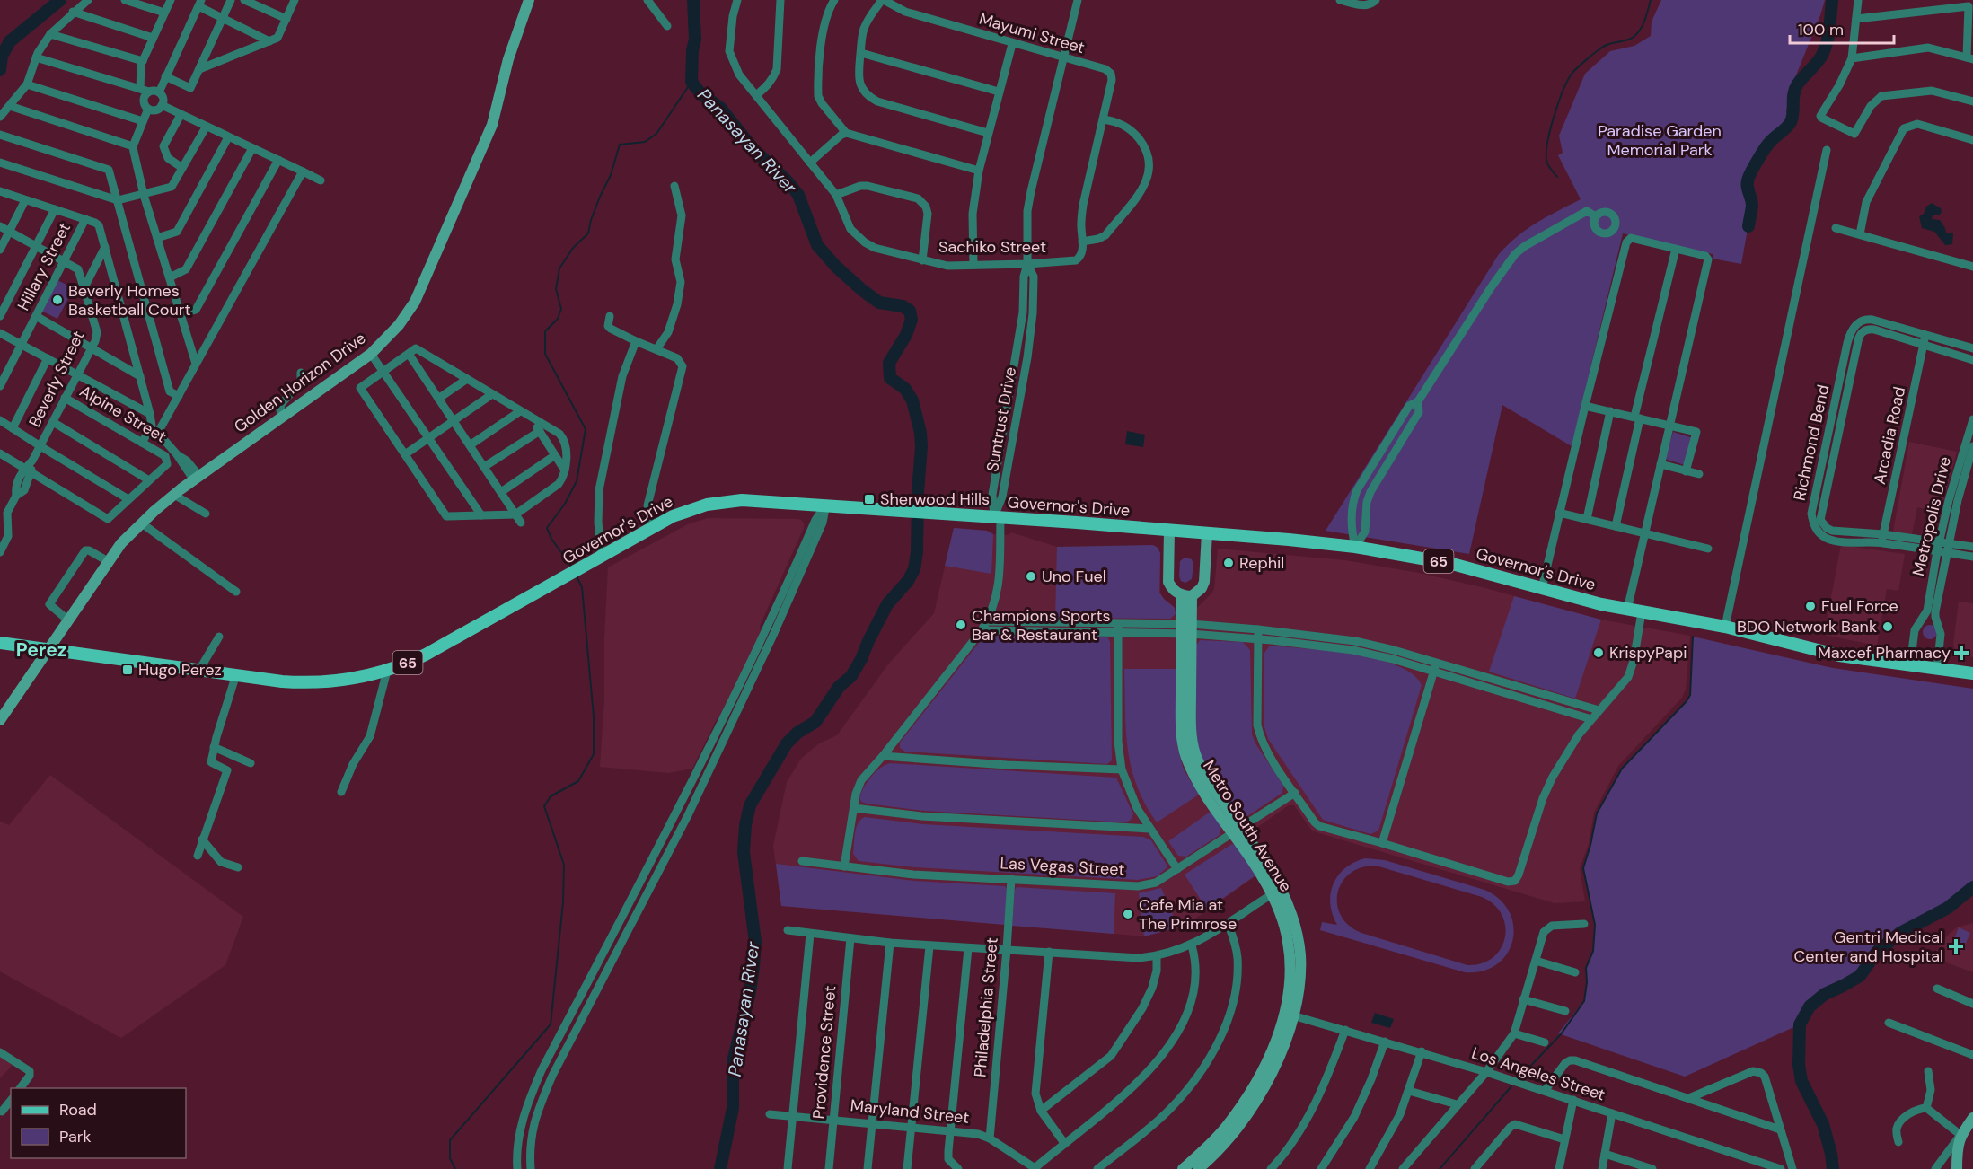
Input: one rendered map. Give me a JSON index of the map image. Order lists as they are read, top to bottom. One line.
{"streets":{"main road":["Governor's Drive","65"],"street":["Mayumi Street","Sachiko Street","Hillary Street","Beverly Street","Golden Horizon Drive","Alpine Street","Suntrust Drive","Arcadia Road","Richmond Bend","Metropolis Drive","Metro South Avenue","Las Vegas Street","Philadelphia Street","Providence Street","Los Angeles Street","Maryland Street"]},"crossings":[["Mayumi Street","Suntrust Drive"],["Sachiko Street","Suntrust Drive"],["Hillary Street","Beverly Street"],["Beverly Street","Alpine Street"],["Golden Horizon Drive","Governor's Drive"],["Suntrust Drive","Governor's Drive"],["Suntrust Drive","Las Vegas Street"],["Arcadia Road","Richmond Bend"],["Richmond Bend","Metropolis Drive"],["Governor's Drive","Metropolis Drive"],["Governor's Drive","Metro South Avenue"],["Metro South Avenue","Las Vegas Street"],["Metro South Avenue","Los Angeles Street"],["Las Vegas Street","Philadelphia Street"],["Philadelphia Street","Maryland Street"],["Providence Street","Maryland Street"]],"districts":["Perez"],"water":["Panasayan River"],"parks":["Paradise Garden Memorial Park"],"places":{"other":["Beverly Homes Basketball Court","Rephil","Uno Fuel","Fuel Force","Champions Sports Bar & Restaurant","BDO Network Bank","KrispyPapi","Cafe Mia at The Primrose"],"transit":["Sherwood Hills","Hugo Perez"],"health":["Maxcef Pharmacy","Gentri Medical Center and Hospital"]},"legend":["Road","Park"],"scale_bar":"100 m"}
